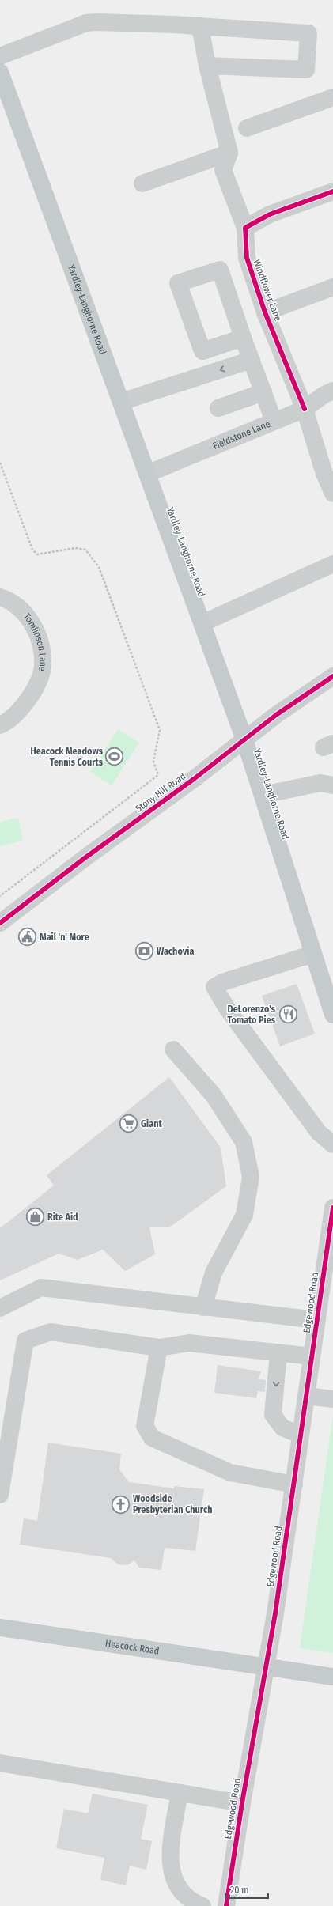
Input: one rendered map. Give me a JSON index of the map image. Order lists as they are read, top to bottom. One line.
{"streets":{"main road":["Yardley-Langhorne Road","Heacock Road"],"street":["Windflower Lane","Fieldstone Lane","Tomlinson Lane","Stony Hill Road","Edgewood Road"]},"crossings":[["Windflower Lane","Fieldstone Lane"],["Yardley-Langhorne Road","Fieldstone Lane"],["Yardley-Langhorne Road","Stony Hill Road"],["Edgewood Road","Heacock Road"]],"places":{"sports":["Heacock Meadows Tennis Courts"],"public building":["Mail 'n' More"],"bank":["Wachovia"],"restaurant":["DeLorenzo's Tomato Pies"],"supermarket":["Giant"],"shop":["Rite Aid"],"church":["Woodside Presbyterian Church"]},"scale_bar":"20 m"}
